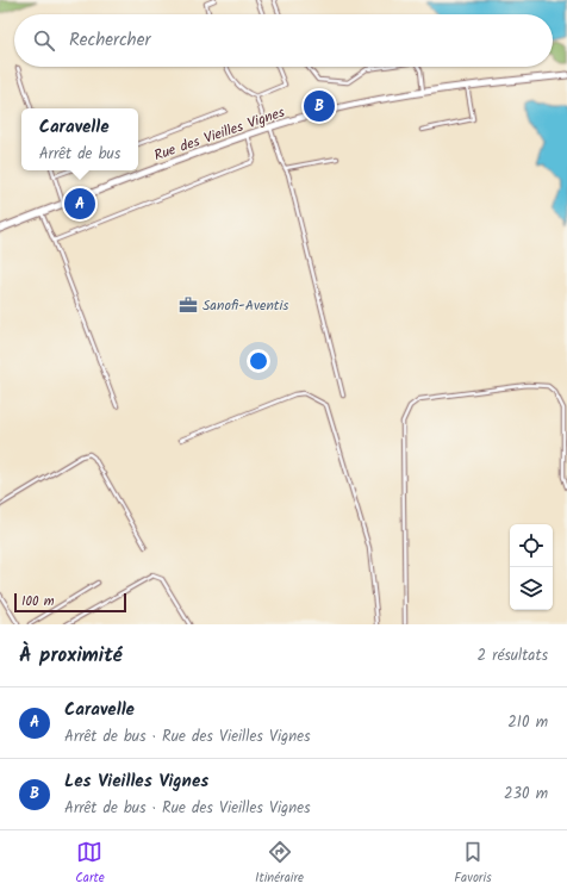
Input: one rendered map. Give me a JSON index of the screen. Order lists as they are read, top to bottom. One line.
{"streets":{"street":["Rue des Vieilles Vignes"]},"places":{"office":["Sanofi-Aventis"]},"scale_bar":"100 m","page":{"search":"Rechercher","pins":["B","A"],"popup":["Caravelle","Arrêt de bus"],"scale":"100 m","heading":["À proximité","2 résultats"],"list":[{"mark":"A","name":"Caravelle","note":"Arrêt de bus · Rue des Vieilles Vignes","value":"210 m"},{"mark":"B","name":"Les Vieilles Vignes","note":"Arrêt de bus · Rue des Vieilles Vignes","value":"230 m"}],"nav":["Carte","Itinéraire","Favoris"]}}
